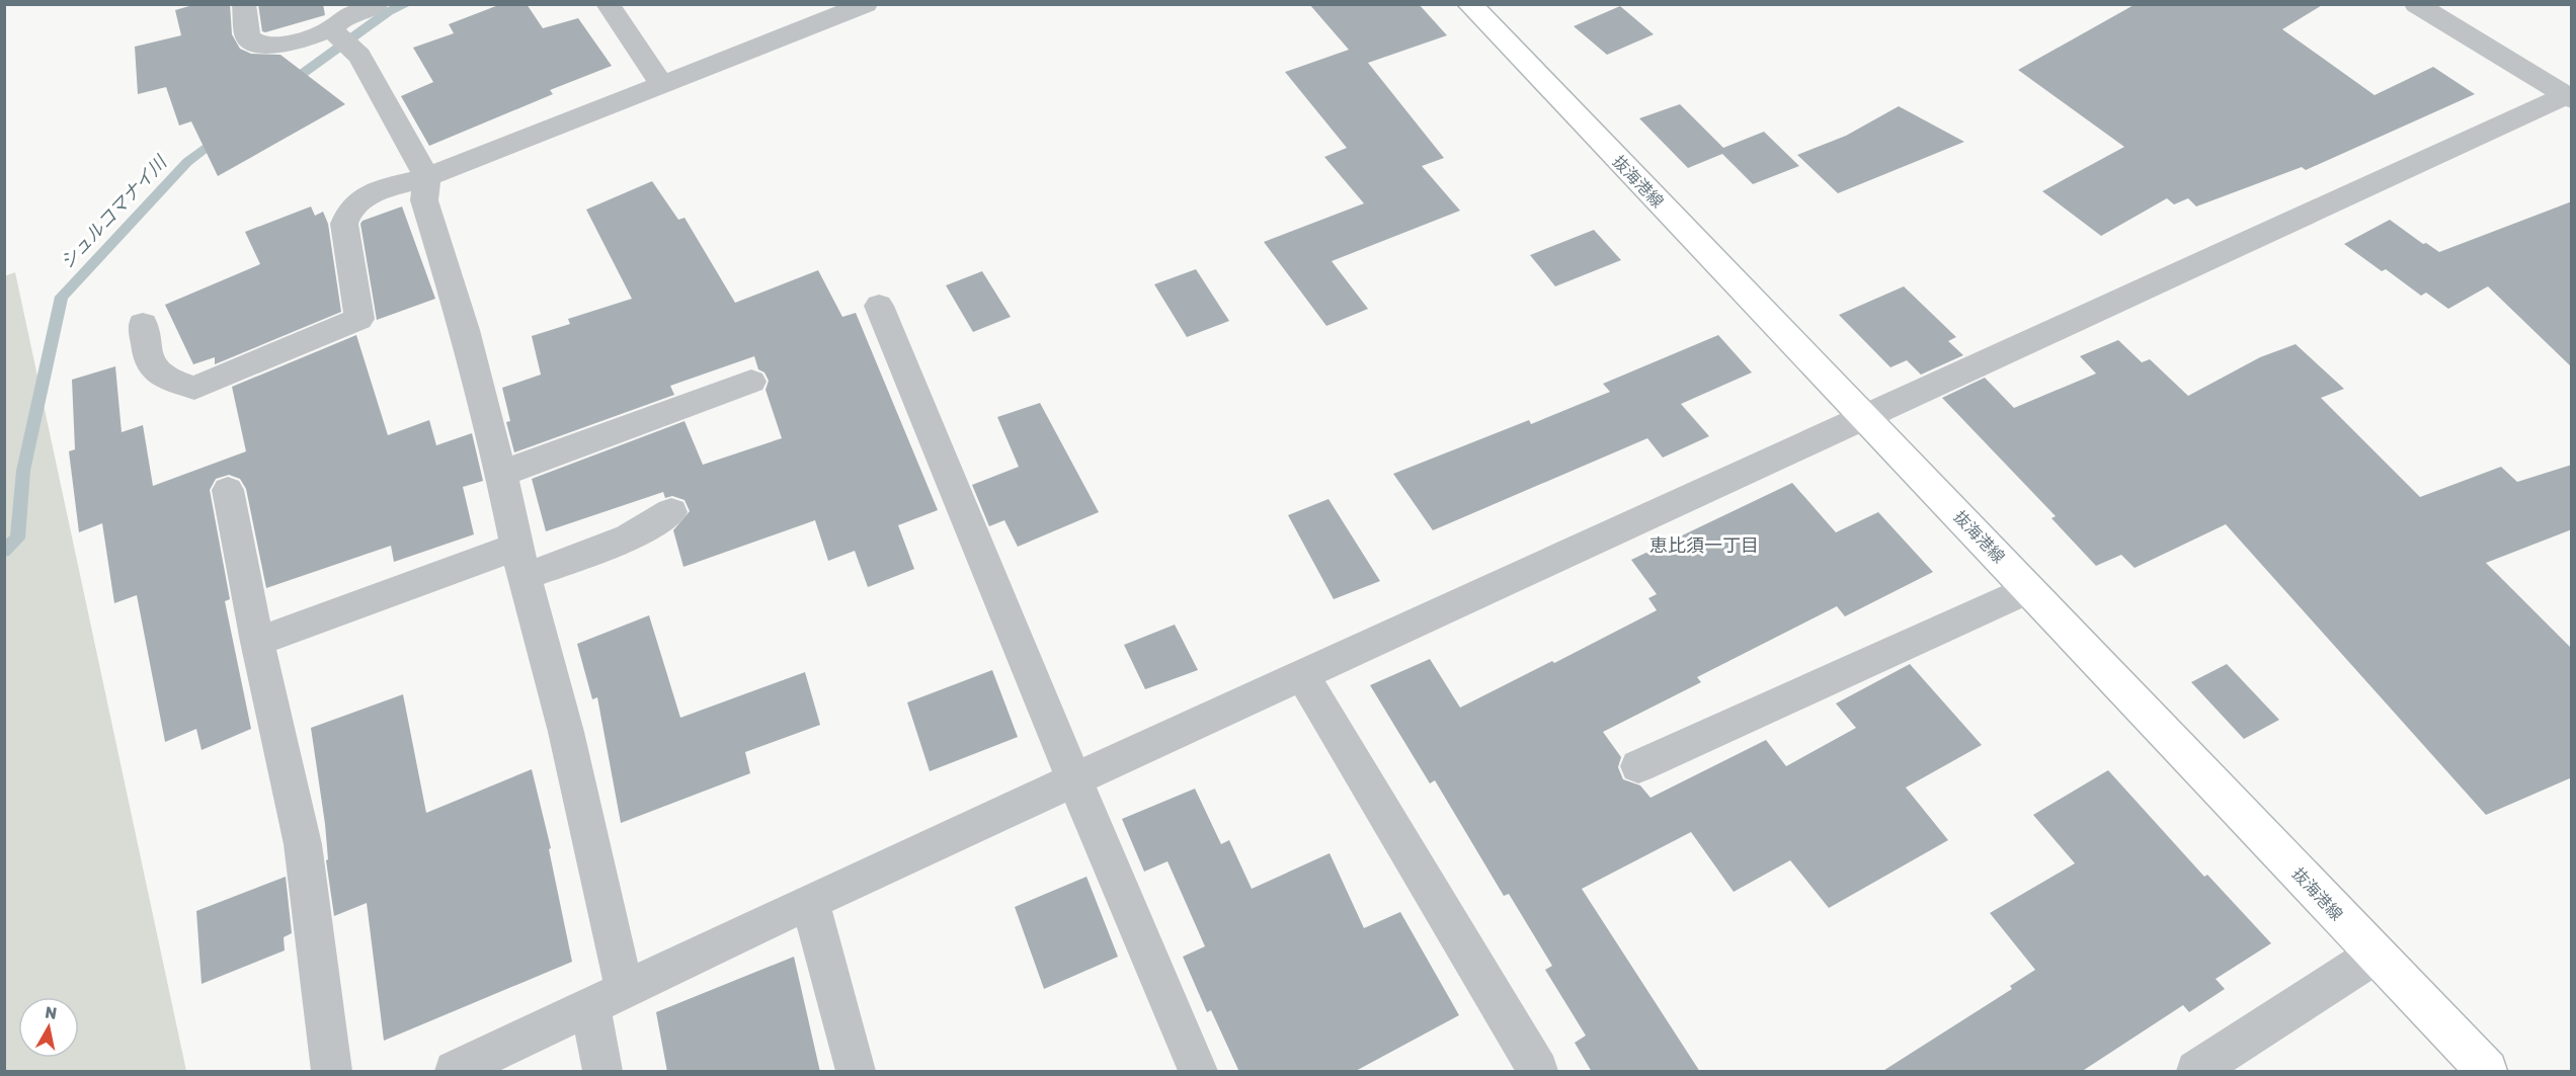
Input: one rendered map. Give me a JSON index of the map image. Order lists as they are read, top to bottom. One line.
{"streets":{"main road":["抜海港線"]},"districts":["恵比須一丁目"],"water":["シュルコマナイ川"],"north":"top"}
